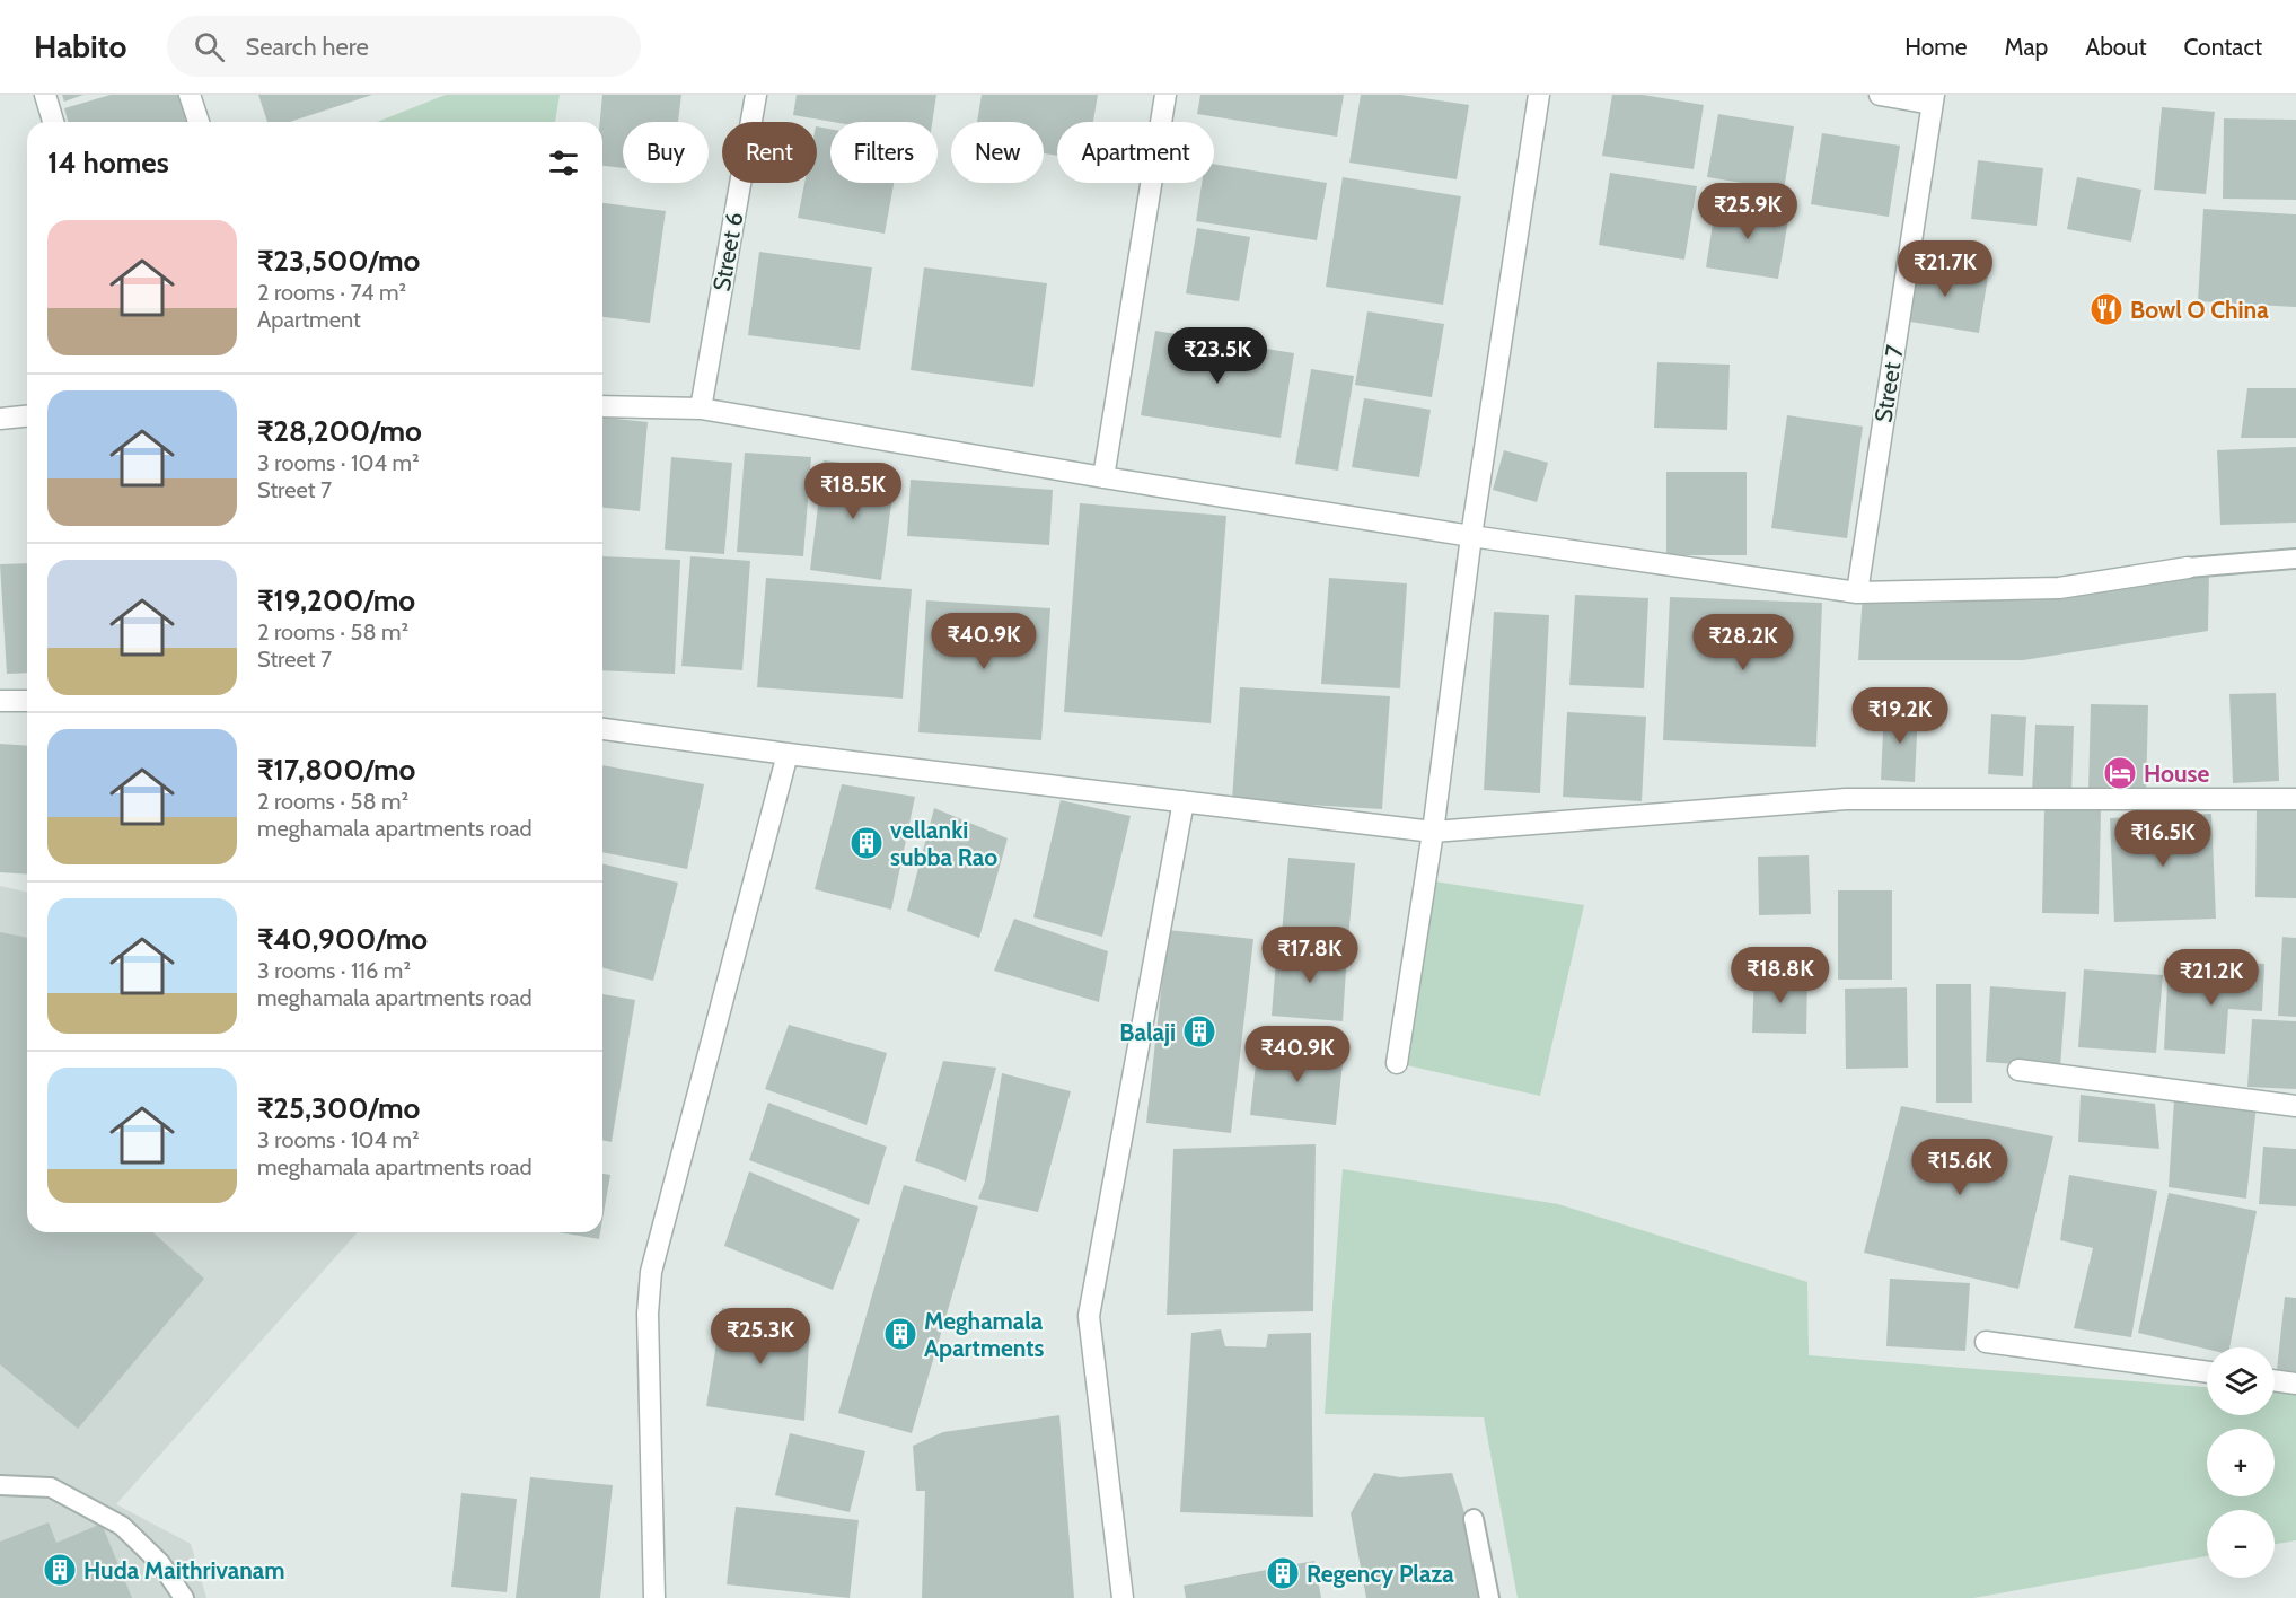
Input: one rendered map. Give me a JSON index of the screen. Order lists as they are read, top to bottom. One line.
{"streets":{"street":["Street 6","Street 7"]},"places":{"restaurant":["Bowl O China"],"hotel":["House"],"building":["vellanki subba Rao","Balaji","Meghamala Apartments","Huda Maithrivanam","Regency Plaza"]},"page":{"header":"Habito","search":"Search here","nav":["Home","Map","About","Contact"],"chip":["Buy","Rent","Filters","New","Apartment"],"heading":"14 homes","price":["₹25.9K","₹21.7K","₹23.5K","₹18.5K","₹40.9K","₹28.2K","₹19.2K","₹16.5K","₹17.8K","₹18.8K","₹21.2K","₹40.9K","₹15.6K","₹25.3K"],"list":[{"name":"₹23,500/mo","note":"2 rooms · 74 m² · Apartment"},{"name":"₹28,200/mo","note":"3 rooms · 104 m² · Street 7"},{"name":"₹19,200/mo","note":"2 rooms · 58 m² · Street 7"},{"name":"₹17,800/mo","note":"2 rooms · 58 m² · meghamala apartments road"},{"name":"₹40,900/mo","note":"3 rooms · 116 m² · meghamala apartments road"},{"name":"₹25,300/mo","note":"3 rooms · 104 m² · meghamala apartments road"}],"map_buttons":["+","−"]}}
